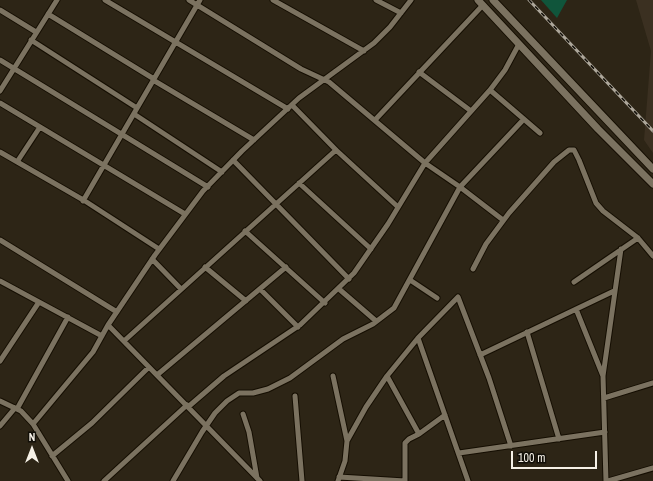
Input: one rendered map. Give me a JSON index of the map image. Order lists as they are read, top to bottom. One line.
{"scale_bar":"100 m","north":"top"}
